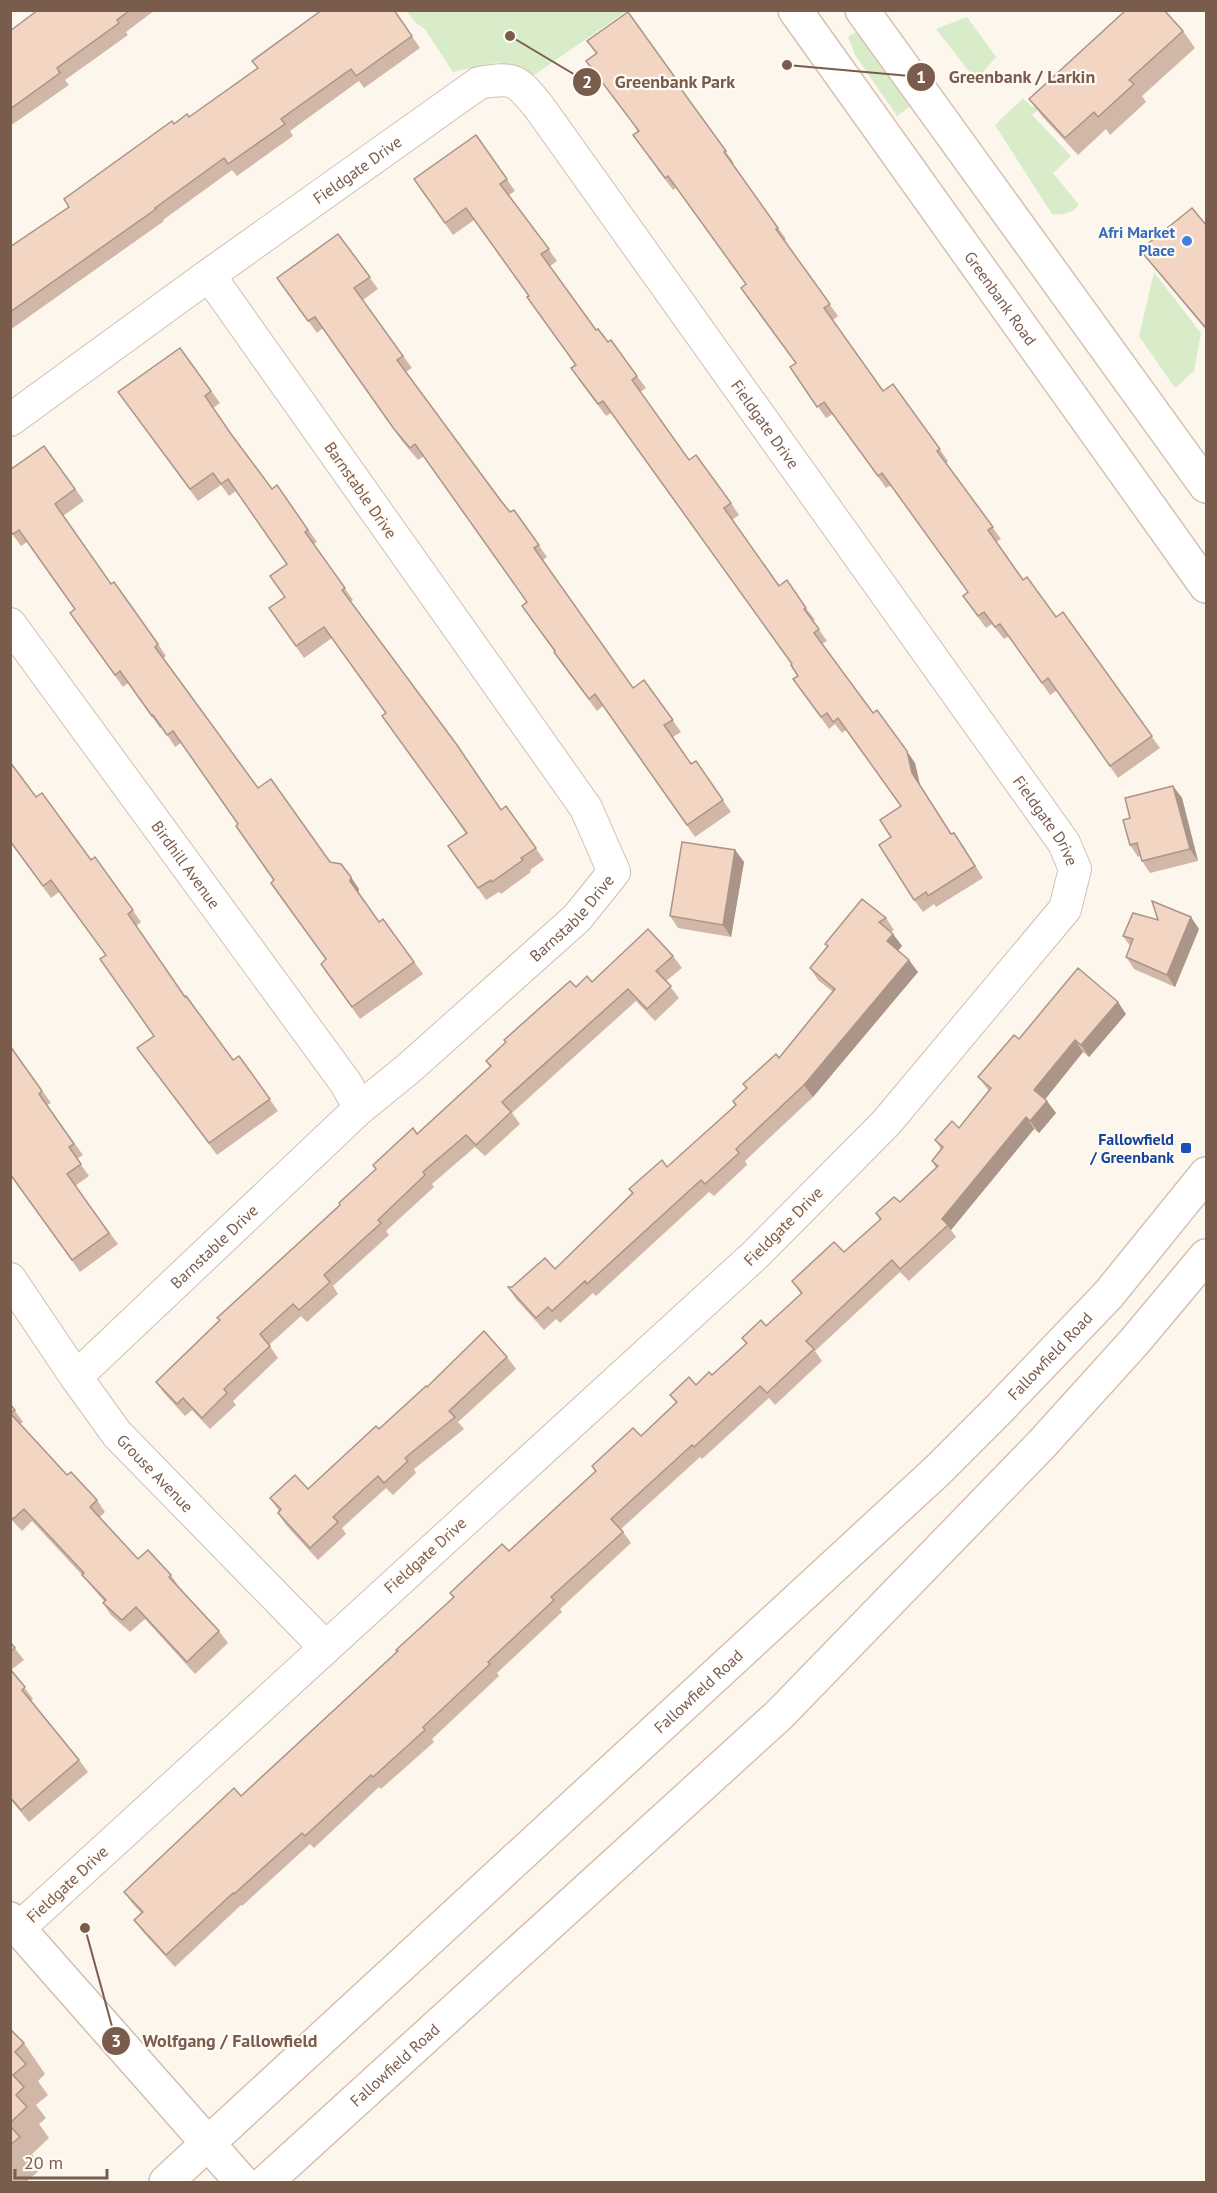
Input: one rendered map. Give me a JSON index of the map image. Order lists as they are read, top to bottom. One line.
{"streets":{"main road":["Greenbank Road","Fallowfield Road"],"street":["Fieldgate Drive","Barnstable Drive","Birdhill Avenue","Grouse Avenue"]},"crossings":[["Fieldgate Drive","Barnstable Drive"],["Fieldgate Drive","Grouse Avenue"],["Barnstable Drive","Birdhill Avenue"],["Barnstable Drive","Grouse Avenue"]],"places":{"other":["Greenbank Park","Greenbank / Larkin","Afri Market Place","Wolfgang / Fallowfield"],"transit":["Fallowfield / Greenbank"]},"scale_bar":"20 m"}
